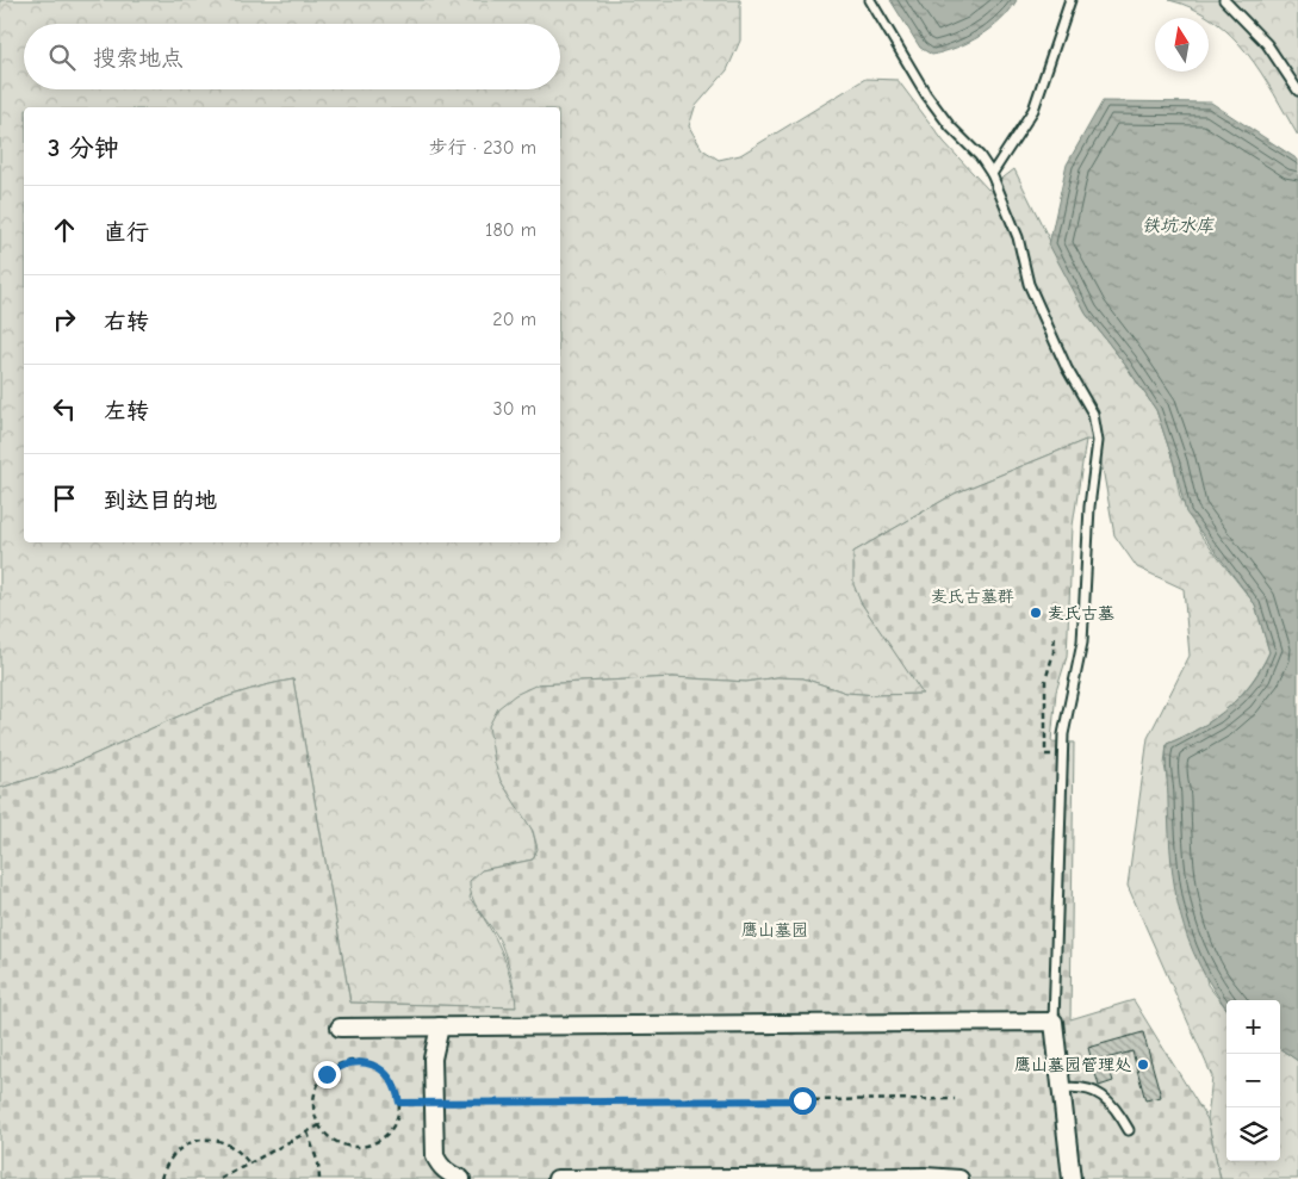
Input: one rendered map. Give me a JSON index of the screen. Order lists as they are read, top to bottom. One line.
{"water":["铁坑水库"],"parks":["麦氏古墓群","鹰山墓园"],"places":["麦氏古墓","鹰山墓园管理处"],"north":"top","page":{"search":"搜索地点","heading":["3 分钟","步行 · 230 m"],"list":[["直行","180 m"],["右转","20 m"],["左转","30 m"],"到达目的地"],"map_buttons":["+","−"]}}
